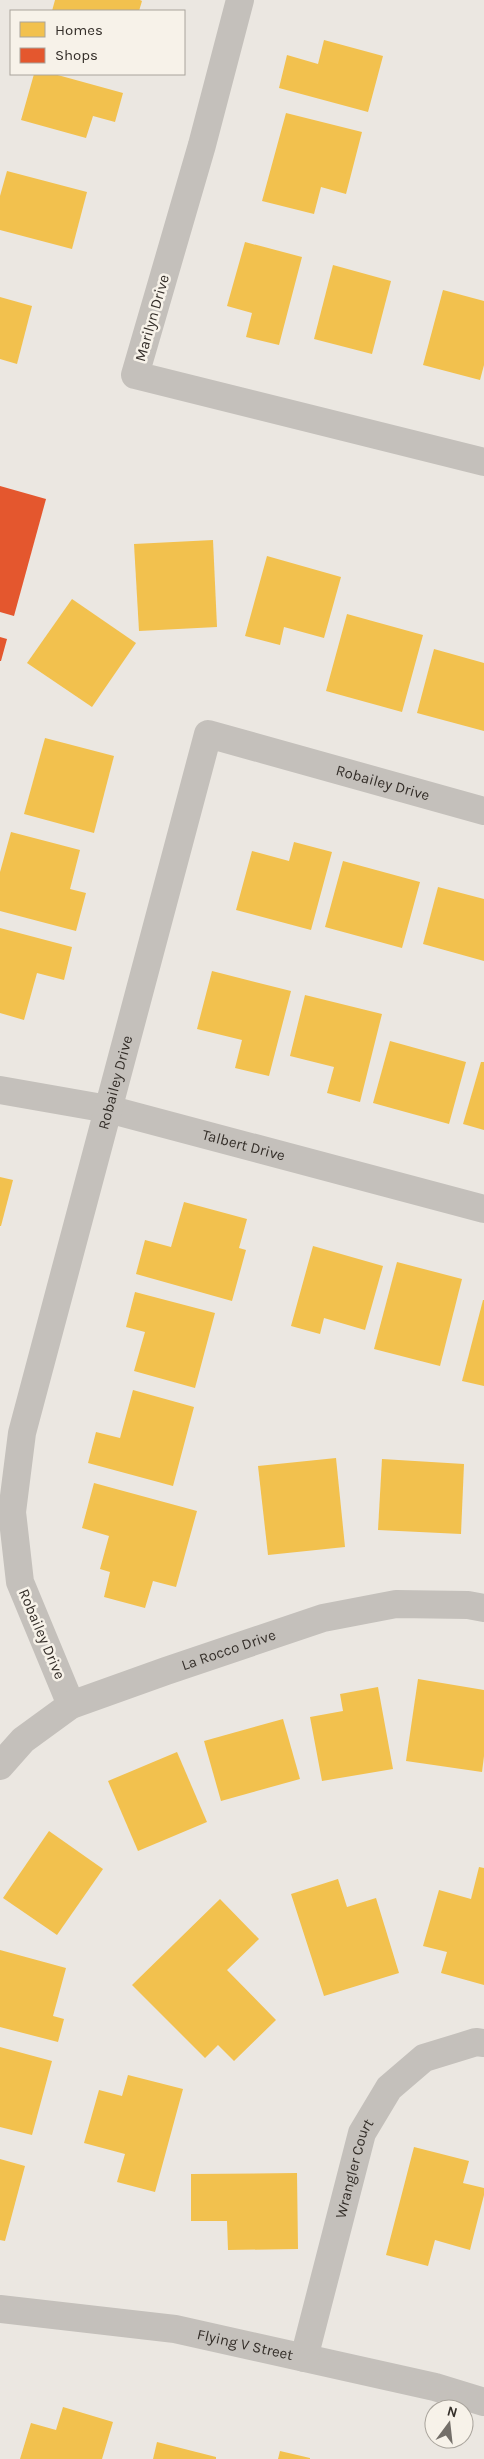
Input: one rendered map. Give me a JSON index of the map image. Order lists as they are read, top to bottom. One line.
{"streets":{"street":["Marilyn Drive","Robailey Drive","Talbert Drive","La Rocco Drive","Wrangler Court","Flying V Street"]},"crossings":[["Robailey Drive","Talbert Drive"],["Robailey Drive","La Rocco Drive"],["Wrangler Court","Flying V Street"]],"legend":["Homes","Shops"],"north":"top"}
